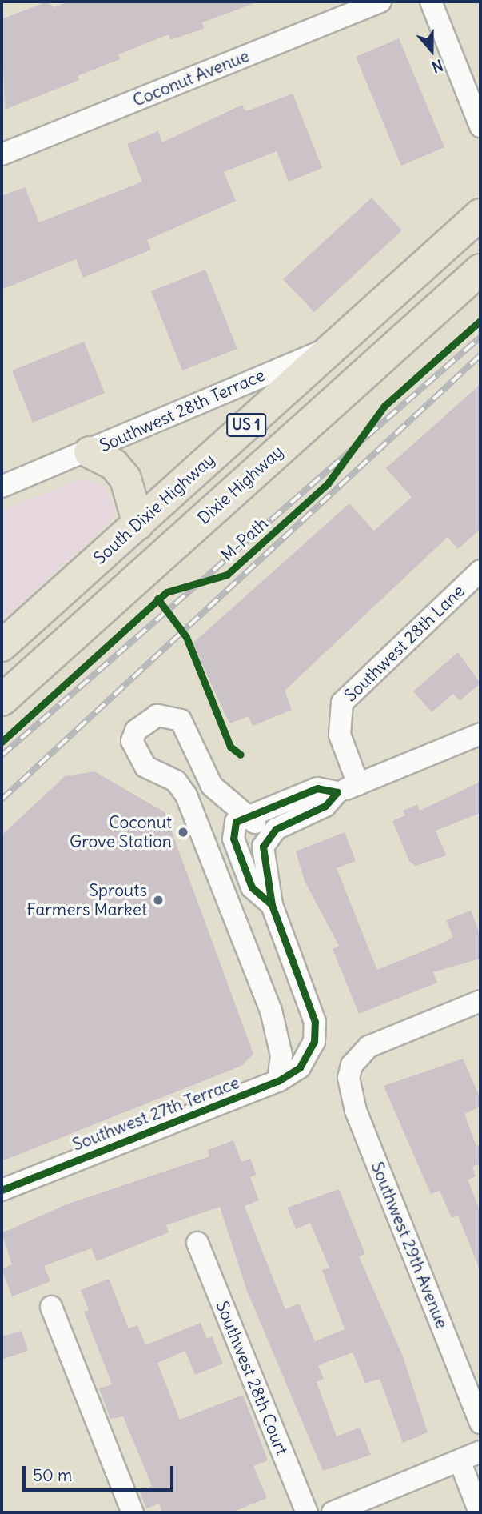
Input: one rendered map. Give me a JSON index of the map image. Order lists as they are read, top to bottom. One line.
{"streets":{"highway":["US 1","Dixie Highway","South Dixie Highway"],"street":["Coconut Avenue","Southwest 28th Terrace","Southwest 28th Lane","Southwest 27th Terrace","Southwest 29th Avenue","Southwest 28th Court"],"cycle path":["M-Path"]},"crossings":[["Southwest 28th Terrace","South Dixie Highway"]],"places":["Coconut Grove Station","Sprouts Farmers Market"],"scale_bar":"50 m","north":"bottom"}
